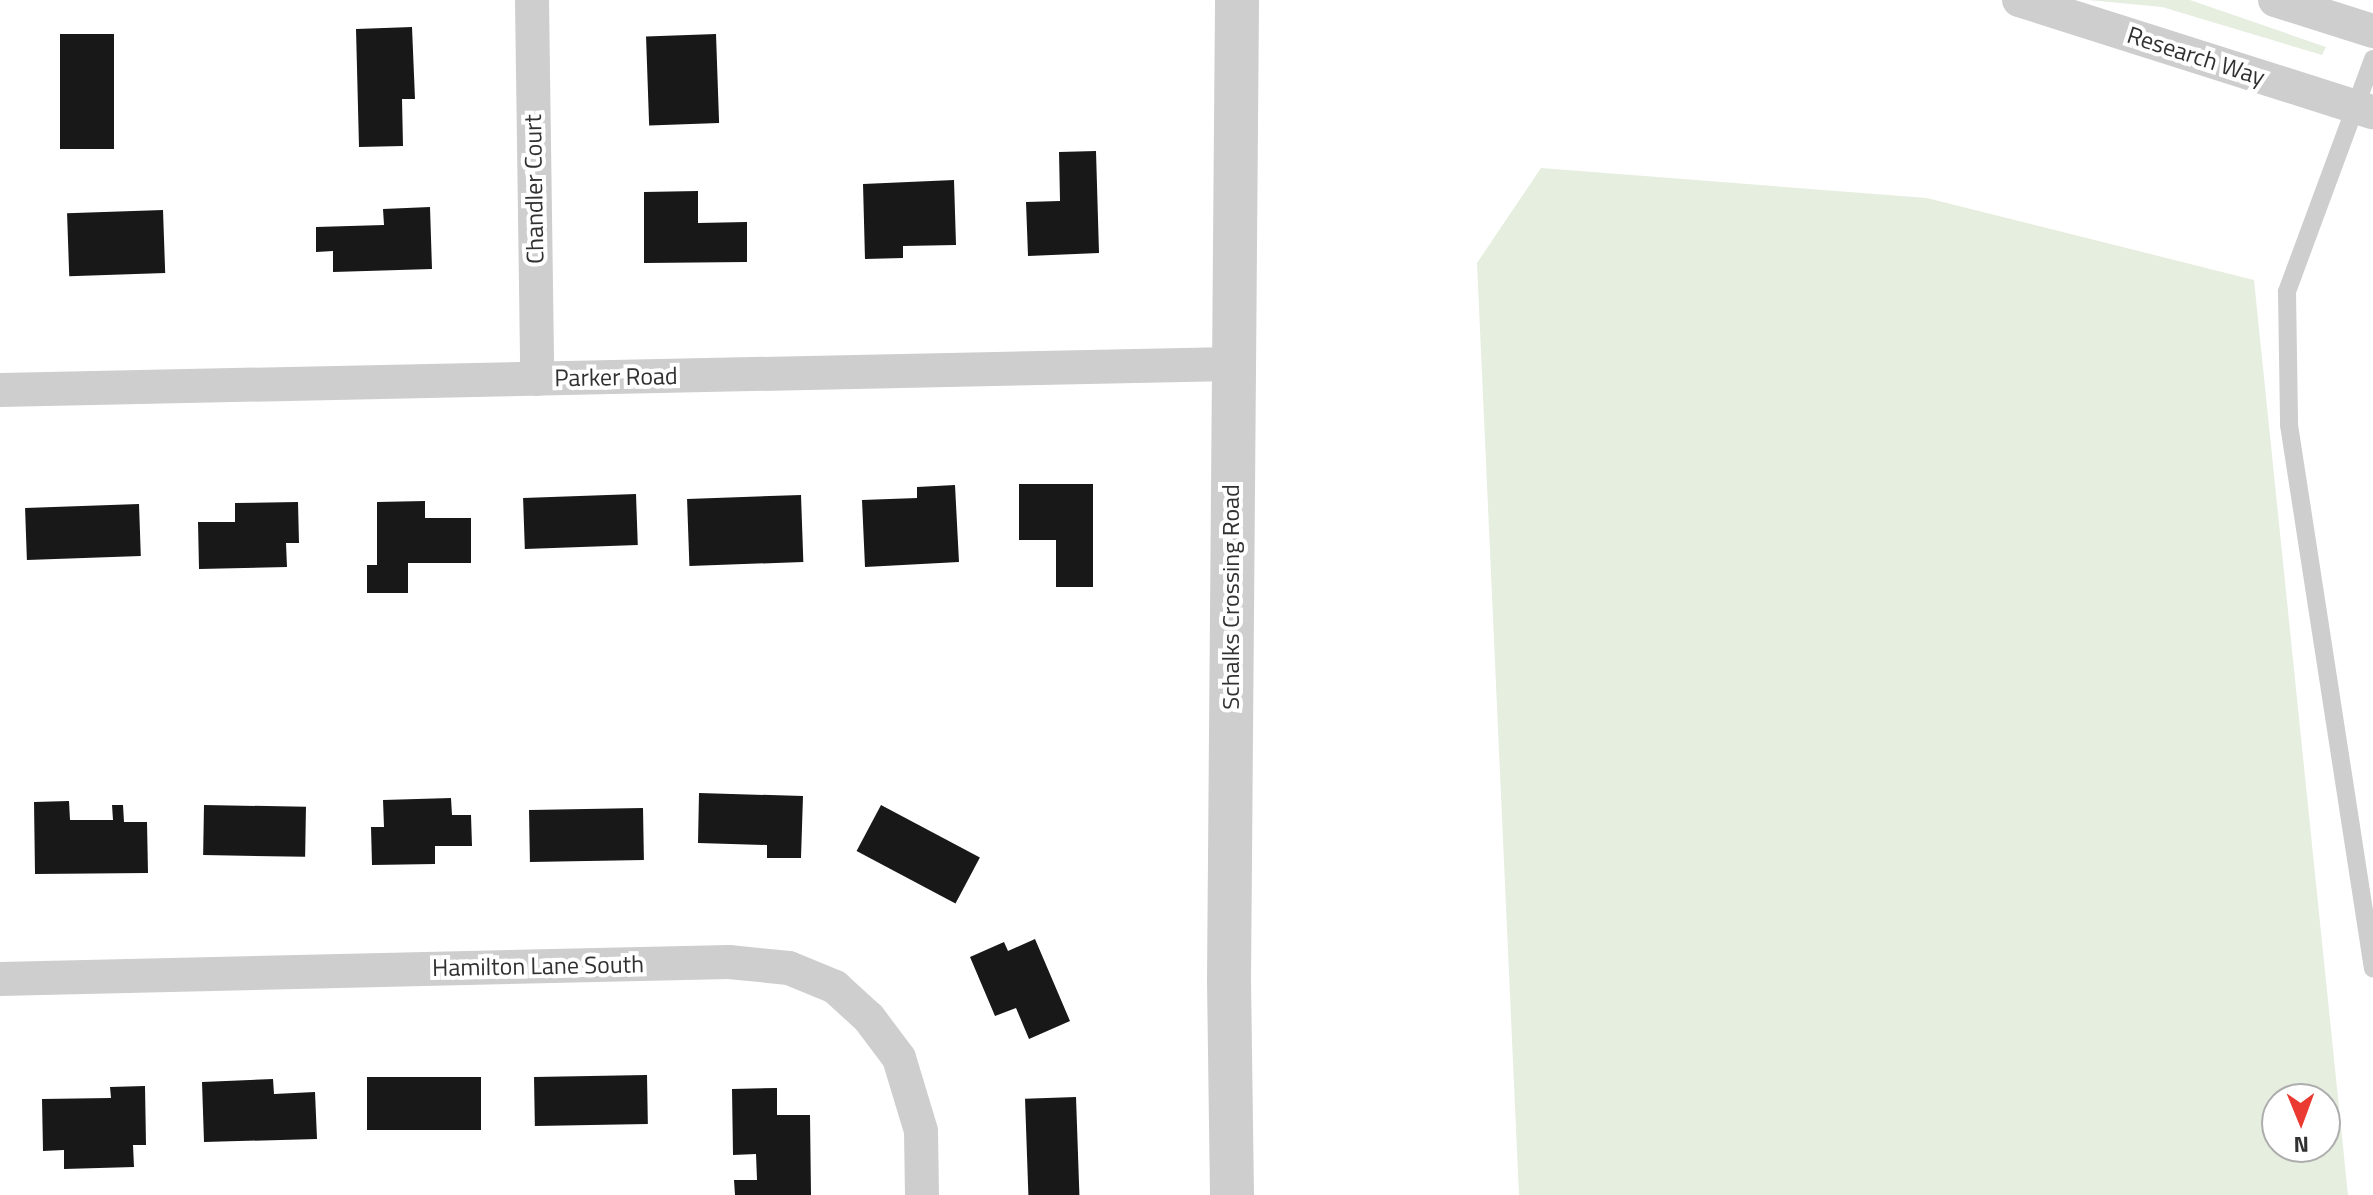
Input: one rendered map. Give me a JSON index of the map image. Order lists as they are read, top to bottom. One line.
{"streets":{"street":["Research Way","Chandler Court","Parker Road","Schalks Crossing Road","Hamilton Lane South"]},"crossings":[["Chandler Court","Parker Road"],["Parker Road","Schalks Crossing Road"]],"north":"bottom"}
